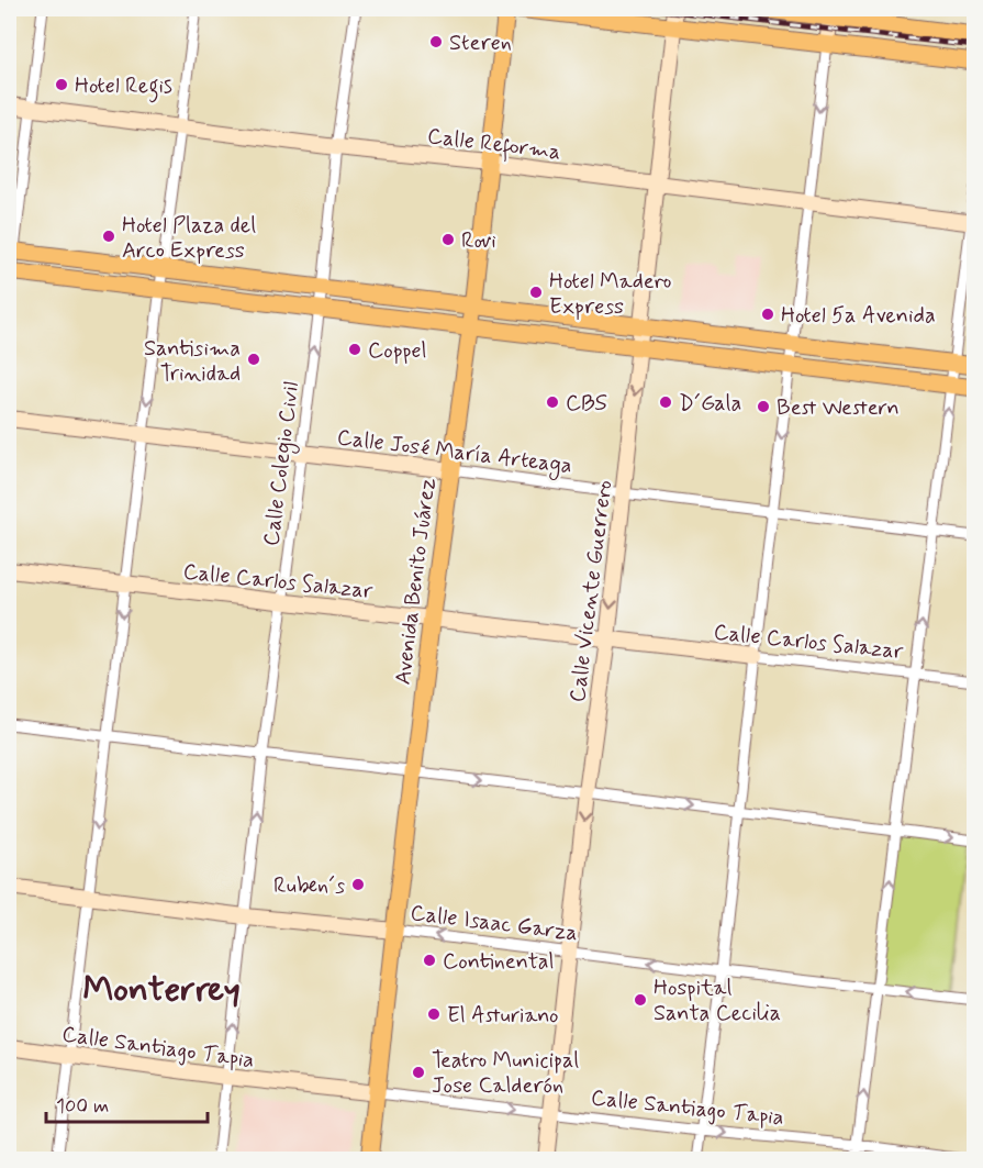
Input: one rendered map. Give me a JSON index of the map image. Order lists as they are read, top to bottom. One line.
{"streets":{"main road":["Avenida Benito Juárez"],"street":["Calle Reforma","Calle José María Arteaga","Calle Colegio Civil","Calle Carlos Salazar","Calle Vicente Guerrero","Calle Isaac Garza","Calle Santiago Tapia"]},"crossings":[["Calle Reforma","Calle Colegio Civil"],["Calle Reforma","Avenida Benito Juárez"],["Calle Reforma","Calle Vicente Guerrero"],["Calle José María Arteaga","Calle Colegio Civil"],["Calle José María Arteaga","Avenida Benito Juárez"],["Calle José María Arteaga","Calle Vicente Guerrero"],["Calle Colegio Civil","Calle Carlos Salazar"],["Calle Colegio Civil","Calle Isaac Garza"],["Calle Colegio Civil","Calle Santiago Tapia"],["Calle Carlos Salazar","Avenida Benito Juárez"],["Calle Carlos Salazar","Calle Vicente Guerrero"],["Avenida Benito Juárez","Calle Isaac Garza"],["Avenida Benito Juárez","Calle Santiago Tapia"],["Calle Vicente Guerrero","Calle Isaac Garza"],["Calle Vicente Guerrero","Calle Santiago Tapia"]],"one_way":["Calle Colegio Civil","Calle Vicente Guerrero","Calle Isaac Garza"],"districts":["Monterrey"],"places":["Steren","Hotel Regis","Hotel Plaza del Arco Express","Rovi","Hotel Madero Express","Hotel 5a Avenida","Coppel","Santisima Trinidad","CBS","D´Gala","Best Western","Ruben´s","Continental","Hospital Santa Cecilia","El Asturiano","Teatro Municipal Jose Calderón"],"scale_bar":"100 m"}
